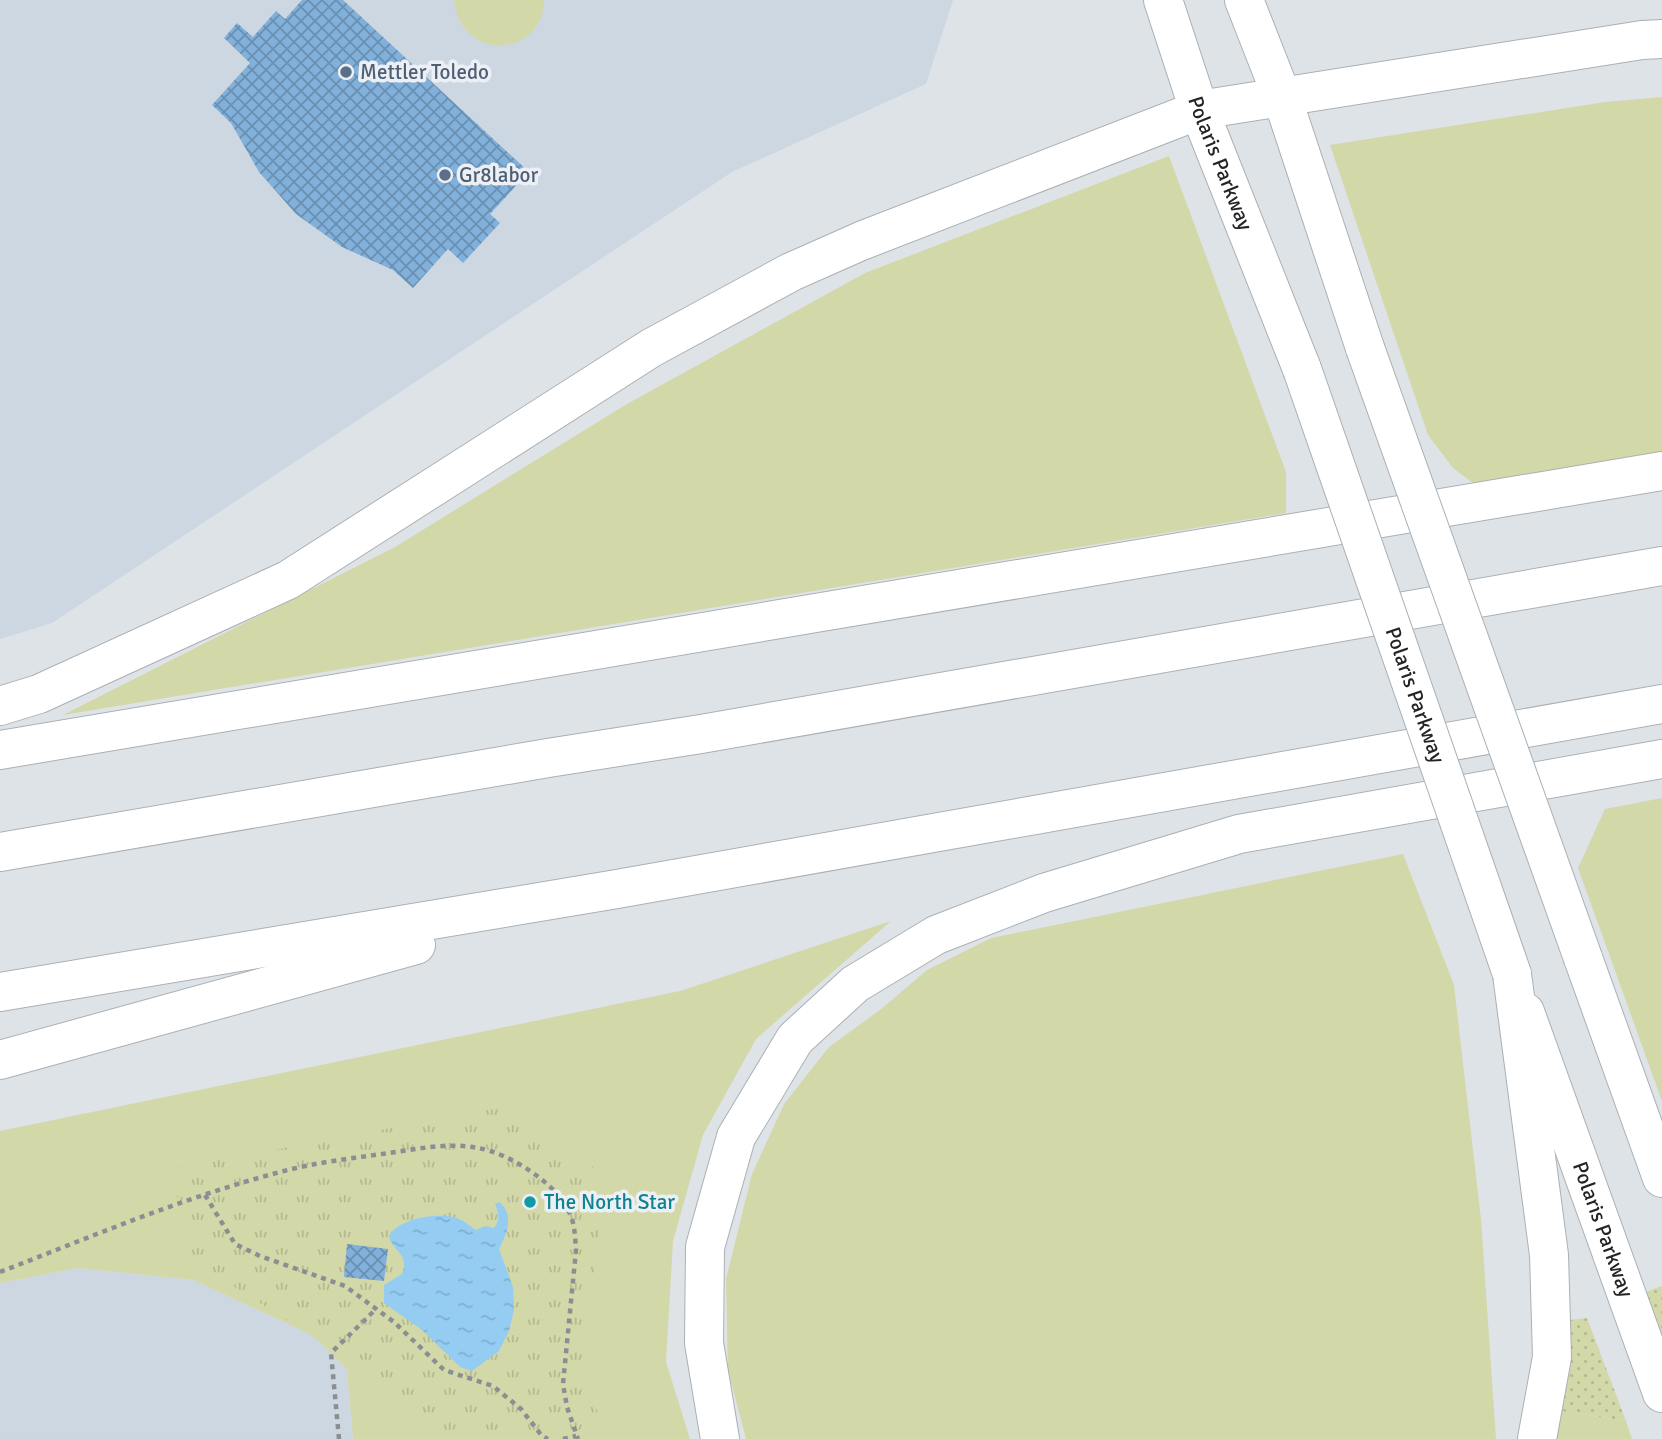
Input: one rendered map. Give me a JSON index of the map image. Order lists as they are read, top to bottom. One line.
{"streets":{"main road":["Polaris Parkway"]},"places":["Mettler Toledo","Gr8labor","The North Star"]}
